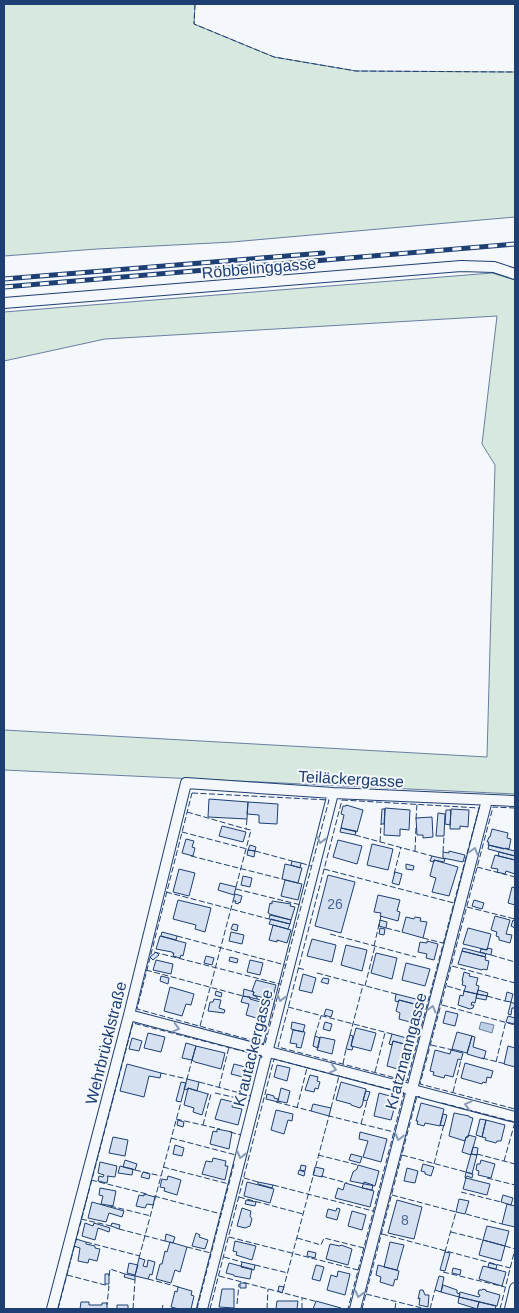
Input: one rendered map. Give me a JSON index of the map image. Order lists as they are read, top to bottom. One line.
{"streets":{"street":["Röbbelinggasse","Teiläckergasse","Wehrbrücklstraße","Krautackergasse","Kratzmanngasse"]},"crossings":[["Teiläckergasse","Wehrbrücklstraße"],["Teiläckergasse","Krautackergasse"],["Teiläckergasse","Kratzmanngasse"]],"one_way":["Krautackergasse"],"house_numbers":["26","8"]}
